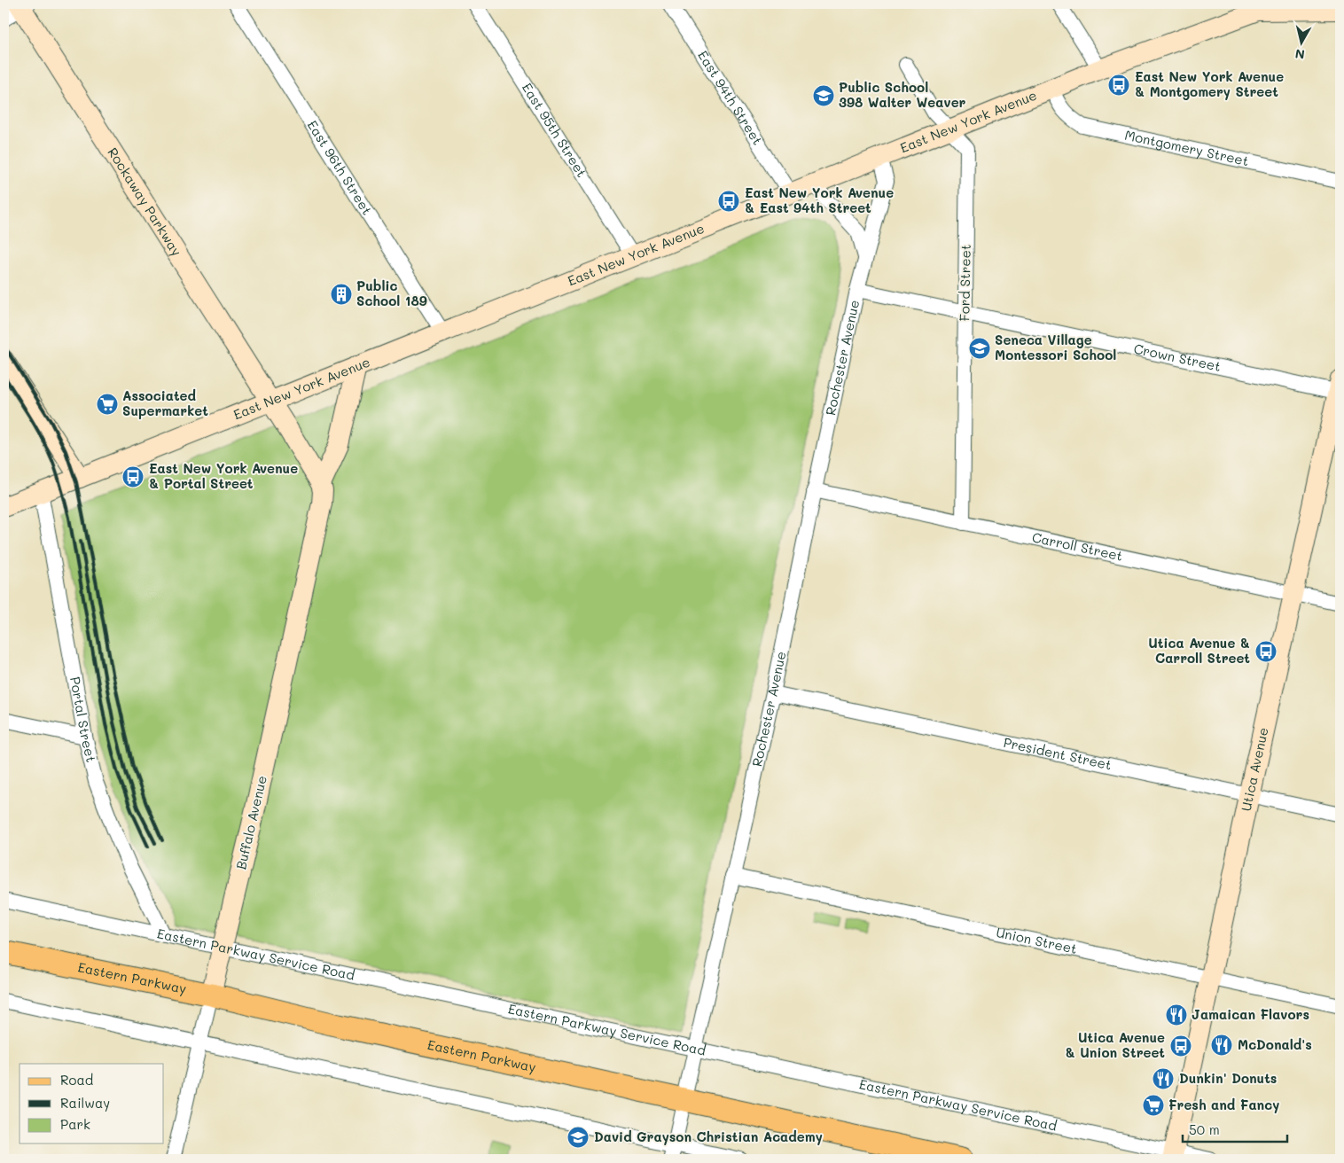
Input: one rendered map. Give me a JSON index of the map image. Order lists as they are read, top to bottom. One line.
{"streets":{"main road":["East New York Avenue","Rockaway Parkway","Utica Avenue","Buffalo Avenue","Eastern Parkway"],"street":["East 94th Street","East 95th Street","Montgomery Street","East 96th Street","Ford Street","Rochester Avenue","Crown Street","Carroll Street","Portal Street","President Street","Union Street","Eastern Parkway Service Road"]},"crossings":[["East 94th Street","East New York Avenue"],["East New York Avenue","East 95th Street"],["East New York Avenue","Montgomery Street"],["East New York Avenue","East 96th Street"],["East New York Avenue","Rockaway Parkway"],["East New York Avenue","Ford Street"],["East New York Avenue","Rochester Avenue"],["East New York Avenue","Portal Street"],["East New York Avenue","Buffalo Avenue"],["Rockaway Parkway","Buffalo Avenue"],["Ford Street","Crown Street"],["Ford Street","Carroll Street"],["Rochester Avenue","Crown Street"],["Rochester Avenue","Carroll Street"],["Rochester Avenue","President Street"],["Rochester Avenue","Union Street"],["Rochester Avenue","Eastern Parkway Service Road"],["Rochester Avenue","Eastern Parkway"],["Crown Street","Utica Avenue"],["Carroll Street","Utica Avenue"],["Portal Street","Eastern Parkway Service Road"],["President Street","Utica Avenue"],["Utica Avenue","Union Street"],["Utica Avenue","Eastern Parkway Service Road"],["Buffalo Avenue","Eastern Parkway Service Road"],["Buffalo Avenue","Eastern Parkway"]],"places":{"bus stop":["East New York Avenue & Montgomery Street","East New York Avenue & East 94th Street","East New York Avenue & Portal Street","Utica Avenue & Carroll Street","Utica Avenue & Union Street"],"school or university":["Public School 398 Walter Weaver","Seneca Village Montessori School","David Grayson Christian Academy"],"building":["Public School 189"],"supermarket":["Associated Supermarket","Fresh and Fancy"],"restaurant":["Jamaican Flavors","McDonald's","Dunkin' Donuts"]},"legend":["Road","Railway","Park"],"scale_bar":"50 m","north":"bottom"}
